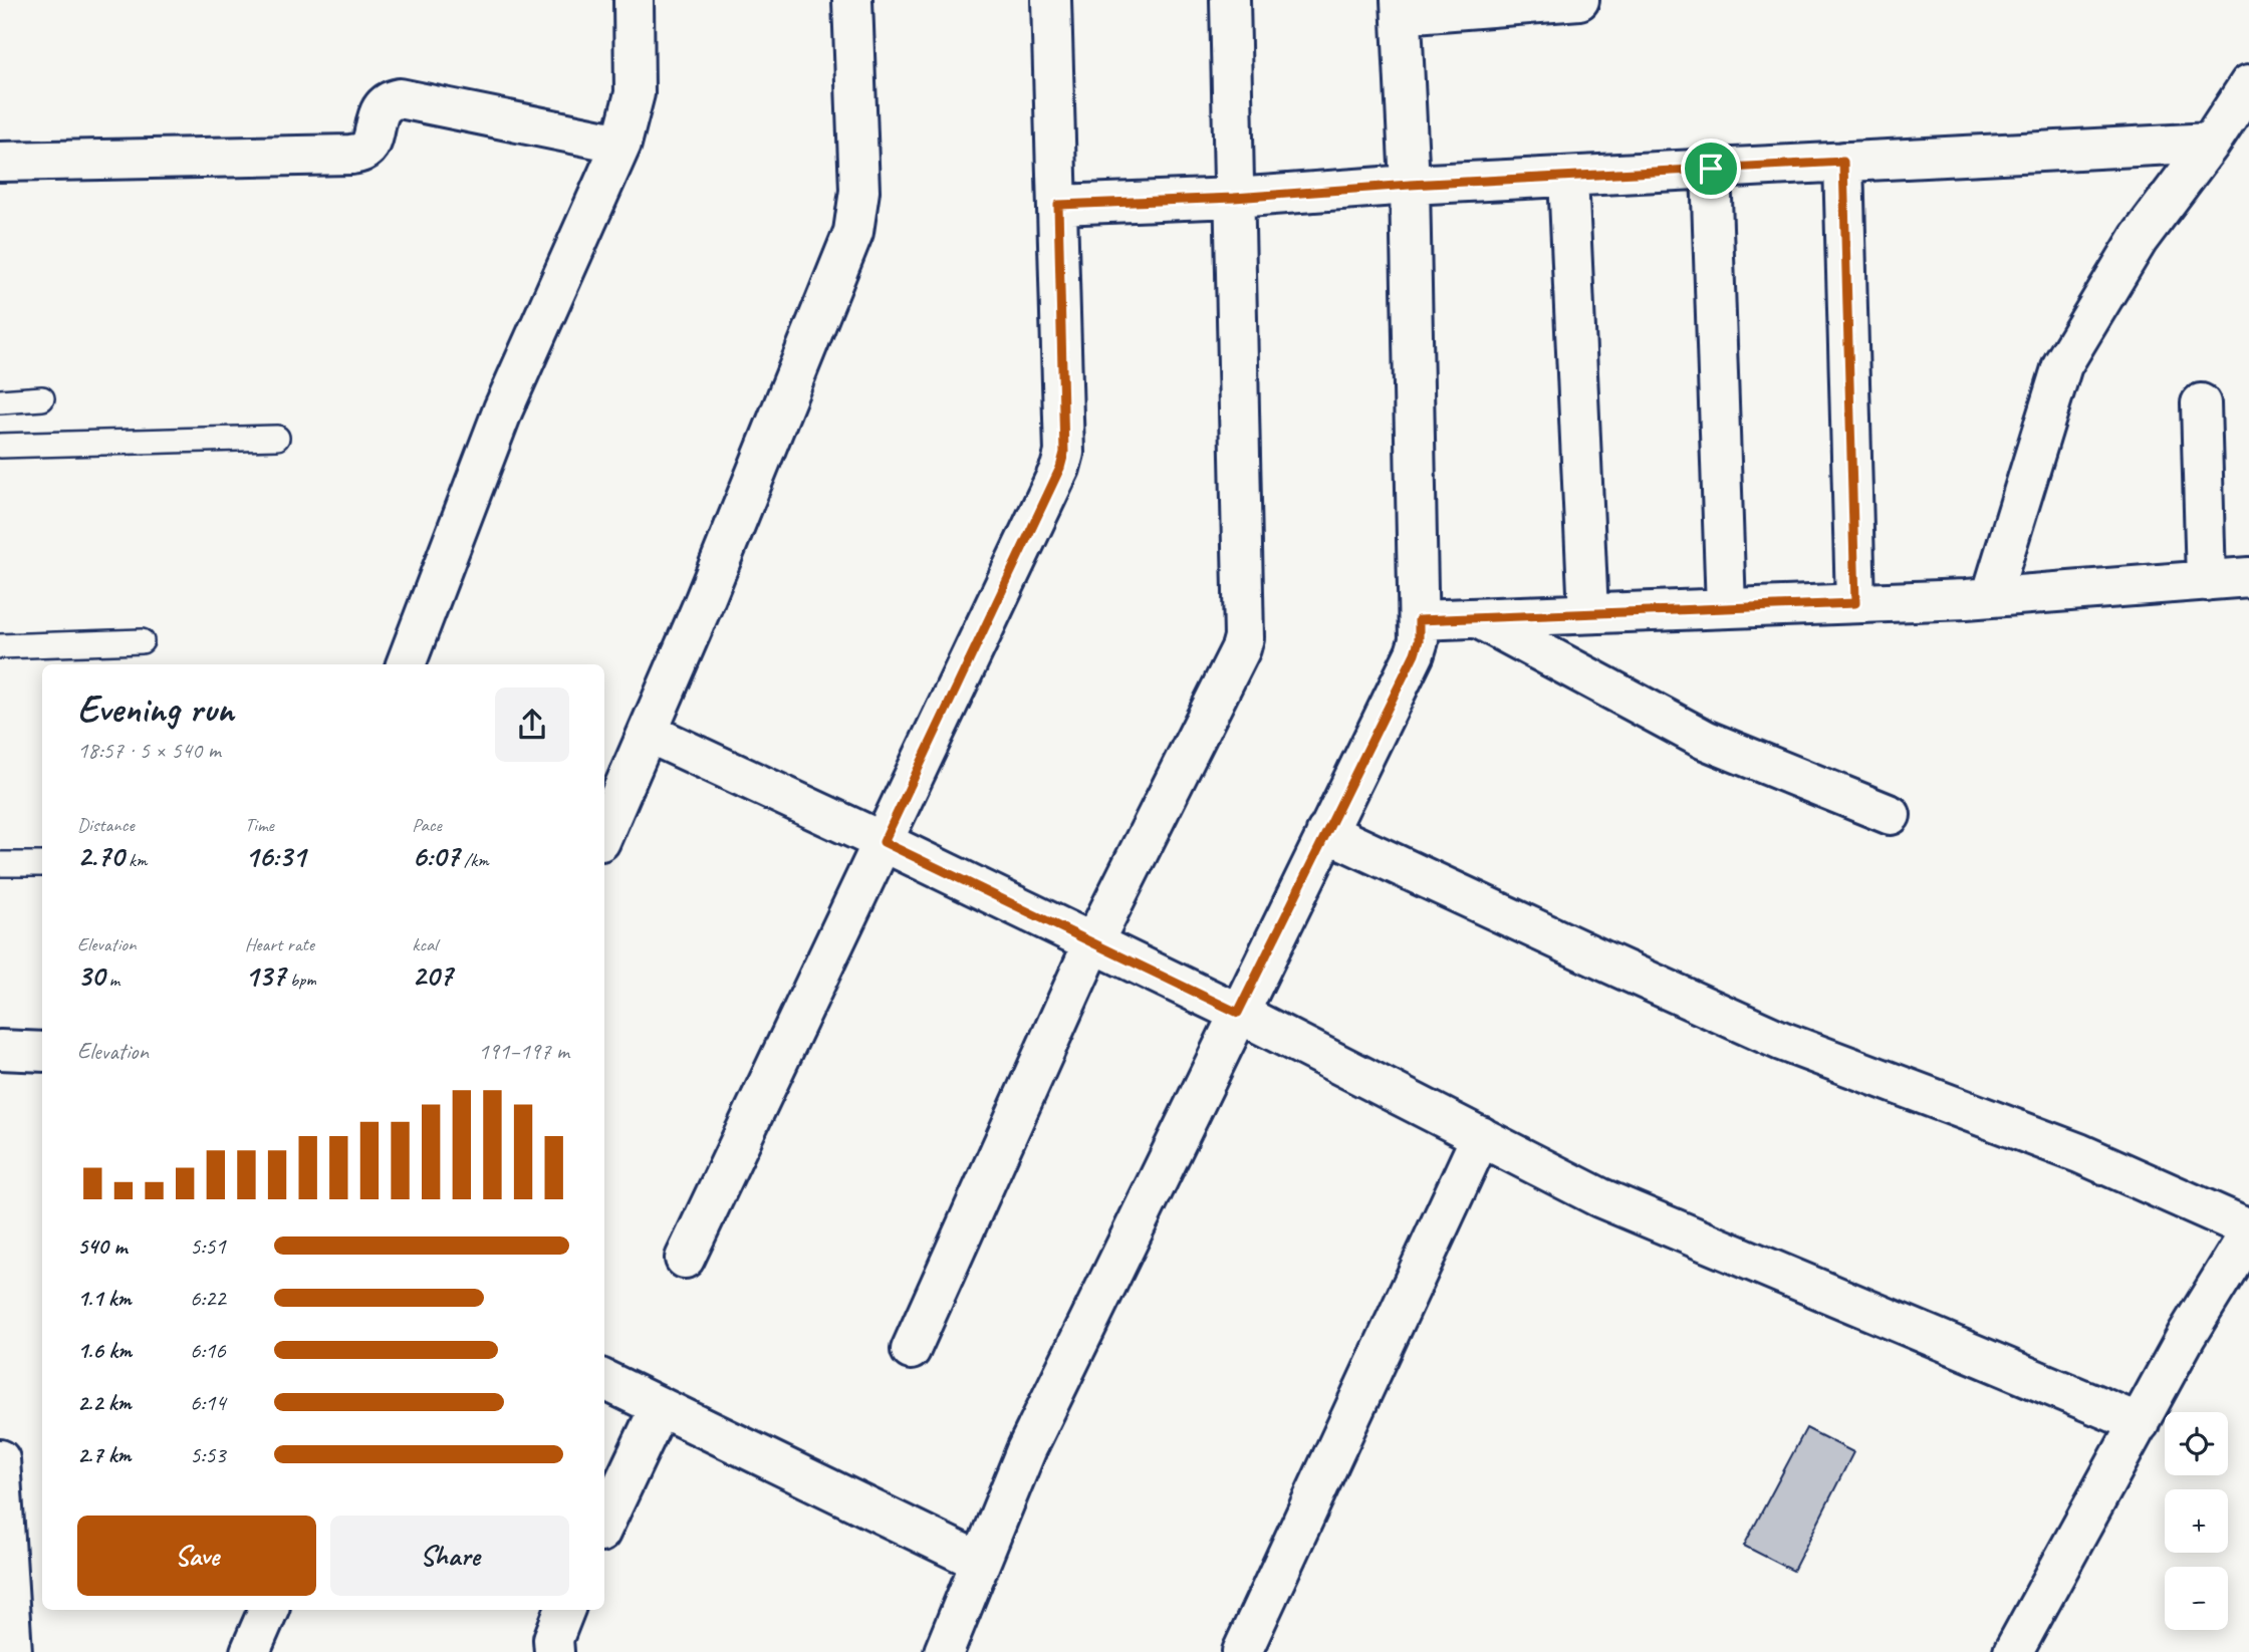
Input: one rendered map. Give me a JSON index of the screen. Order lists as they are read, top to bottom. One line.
{"page":{"heading":["Evening run","18:57 · 5 × 540 m"],"stats":[["Distance","2.70 km"],["Time","16:31"],["Pace","6:07 /km"],["Elevation","30 m"],["Heart rate","137 bpm"],["kcal","207"]],"chart":["Elevation","191–197 m"],"list":[{"name":"540 m","note":"5:51"},{"name":"1.1 km","note":"6:22"},{"name":"1.6 km","note":"6:16"},{"name":"2.2 km","note":"6:14"},{"name":"2.7 km","note":"5:53"}],"map_buttons":["+","−"],"buttons":["Save","Share"]}}
